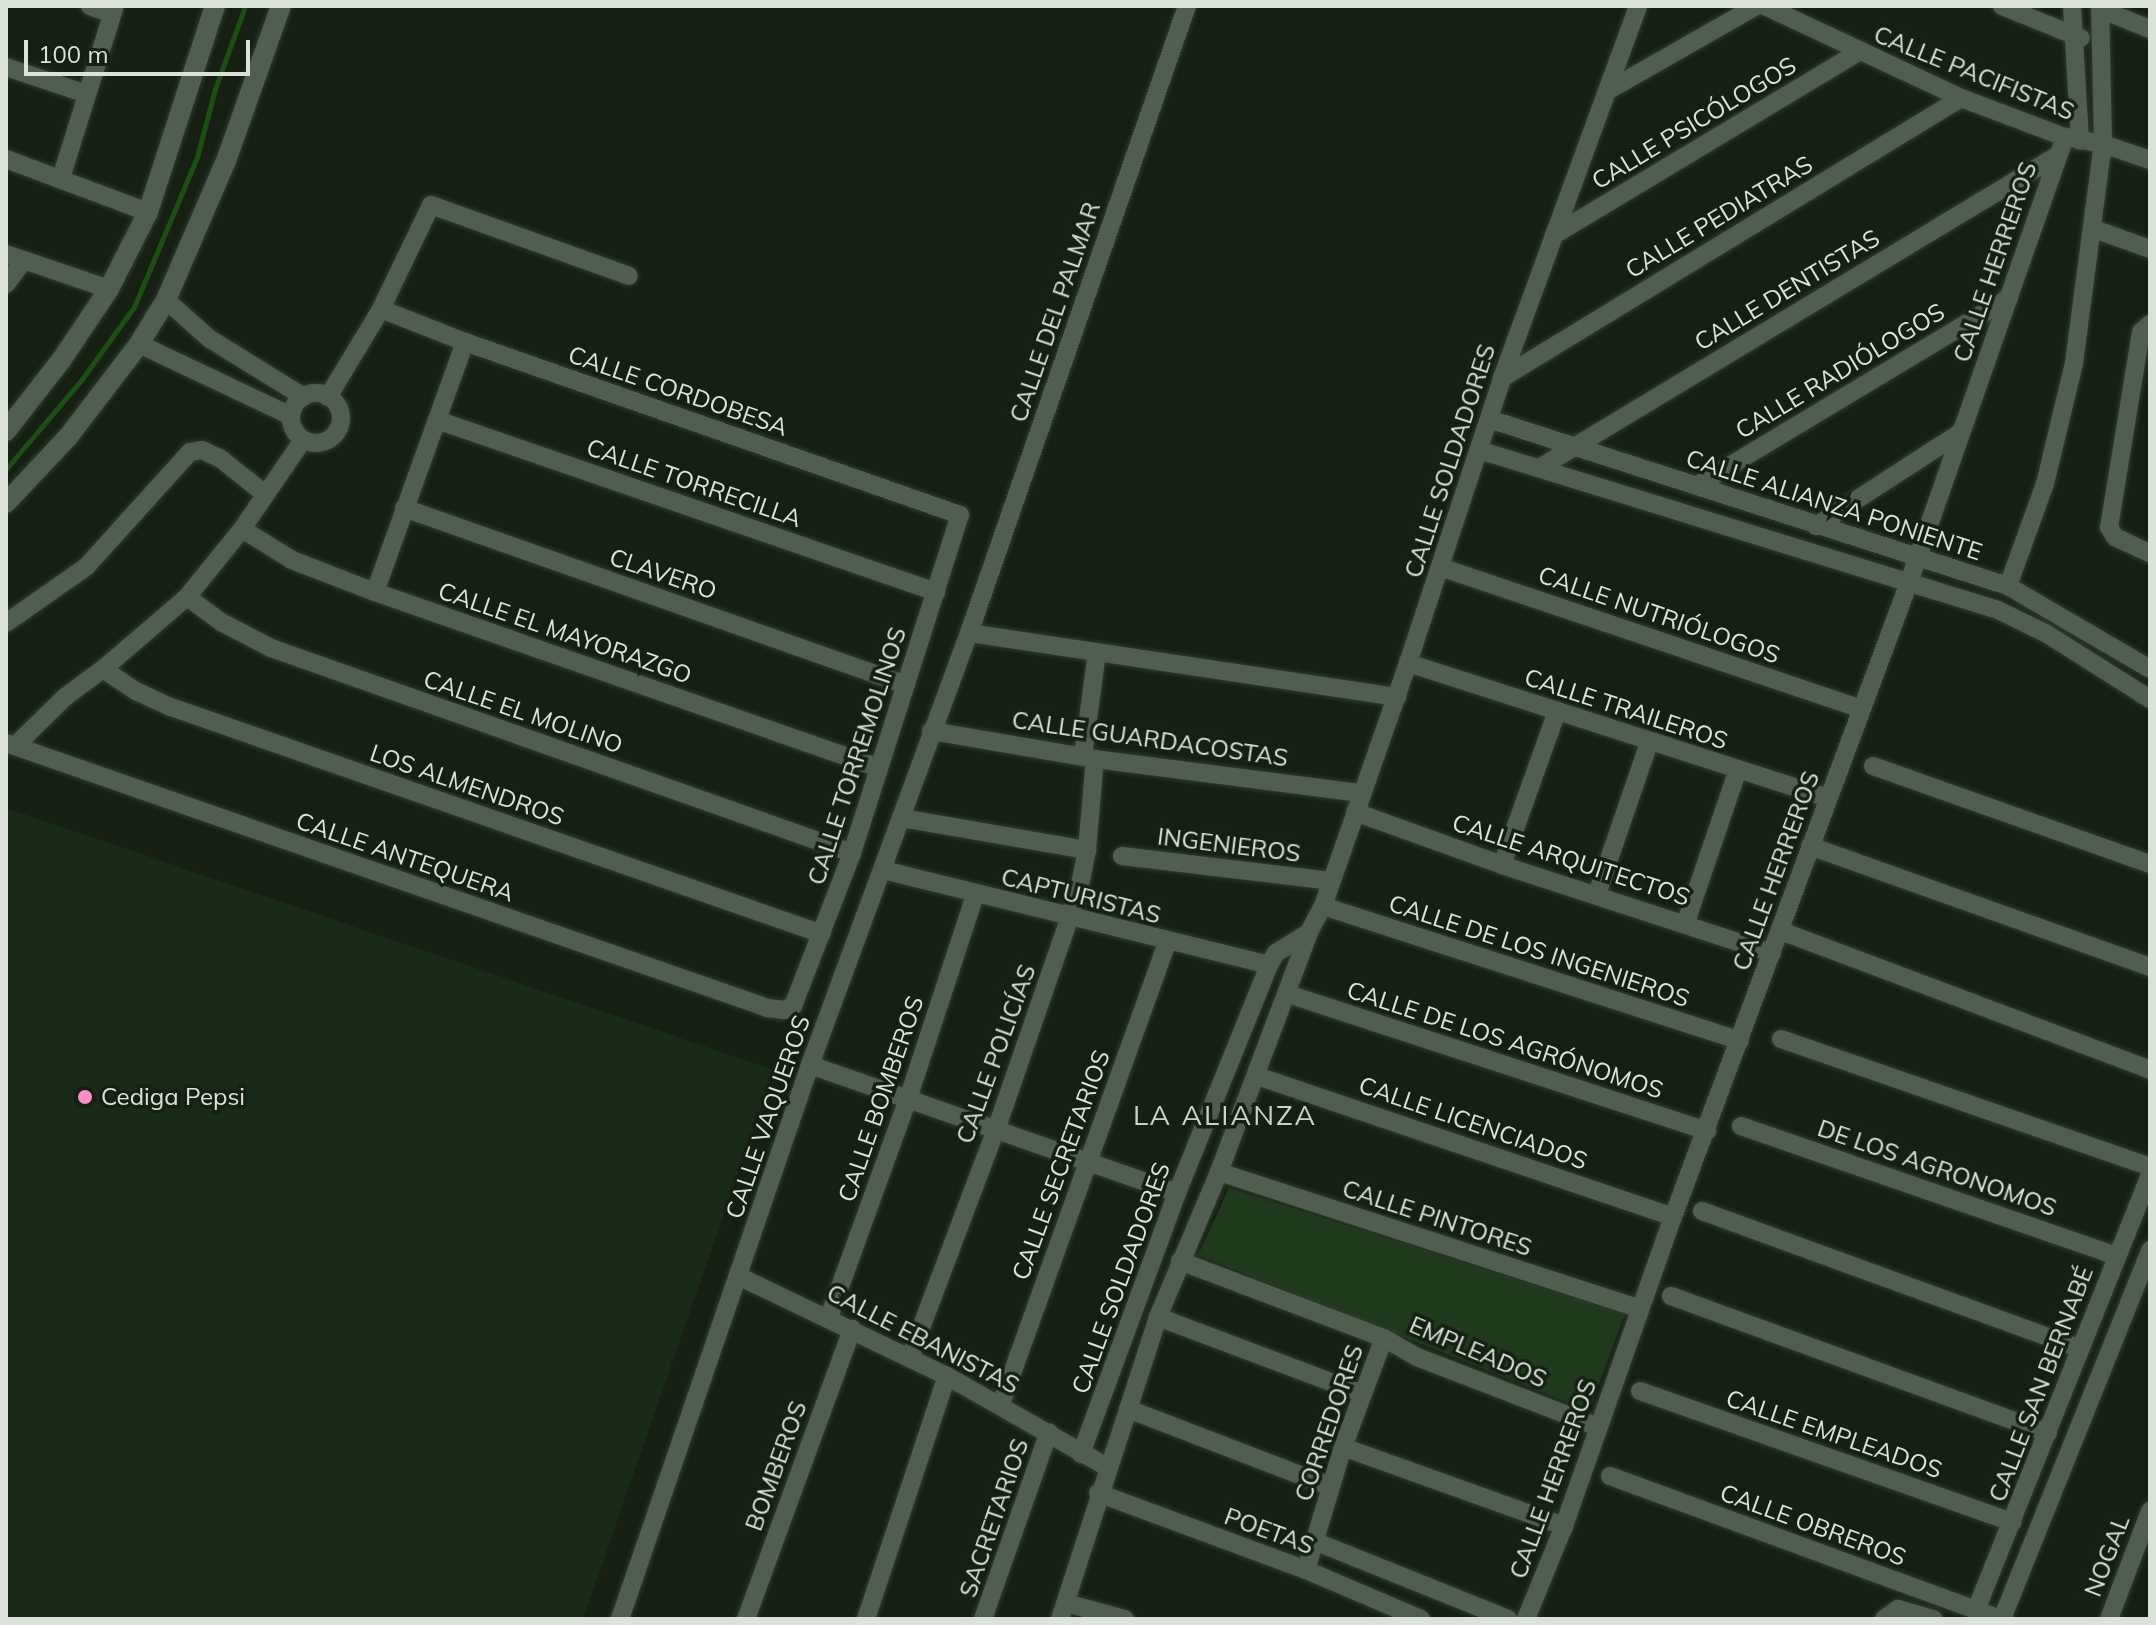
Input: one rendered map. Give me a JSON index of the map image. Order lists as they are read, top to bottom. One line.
{"streets":{"street":["CALLE PACIFISTAS","CALLE PSICÓLOGOS","CALLE PEDIATRAS","CALLE HERREROS","CALLE DENTISTAS","CALLE DEL PALMAR","CALLE RADIÓLOGOS","CALLE CORDOBESA","CALLE SOLDADORES","CALLE TORRECILLA","CALLE ALIANZA PONIENTE","CLAVERO","CALLE NUTRIÓLOGOS","CALLE EL MAYORAZGO","CALLE TRAILEROS","CALLE EL MOLINO","CALLE GUARDACOSTAS","CALLE TORREMOLINOS","LOS ALMENDROS","INGENIEROS","CALLE ANTEQUERA","CALLE ARQUITECTOS","CAPTURISTAS","CALLE DE LOS INGENIEROS","CALLE DE LOS AGRÓNOMOS","CALLE POLICÍAS","CALLE BOMBEROS","CALLE VAQUEROS","CALLE LICENCIADOS","CALLE SECRETARIOS","DE LOS AGRONOMOS","CALLE PINTORES","CALLE EBANISTAS","EMPLEADOS","CALLE SAN BERNABÉ","CORREDORES","CALLE EMPLEADOS","BOMBEROS","SACRETARIOS","CALLE OBREROS","POETAS","NOGAL"]},"crossings":[["CALLE PACIFISTAS","CALLE PSICÓLOGOS"],["CALLE PACIFISTAS","CALLE PEDIATRAS"],["CALLE PACIFISTAS","CALLE HERREROS"],["CALLE PSICÓLOGOS","CALLE SOLDADORES"],["CALLE PEDIATRAS","CALLE SOLDADORES"],["CALLE HERREROS","CALLE DENTISTAS"],["CALLE HERREROS","CALLE RADIÓLOGOS"],["CALLE HERREROS","CALLE ALIANZA PONIENTE"],["CALLE HERREROS","CALLE NUTRIÓLOGOS"],["CALLE HERREROS","CALLE TRAILEROS"],["CALLE HERREROS","CALLE ARQUITECTOS"],["CALLE HERREROS","CALLE DE LOS INGENIEROS"],["CALLE HERREROS","CALLE DE LOS AGRÓNOMOS"],["CALLE HERREROS","CALLE LICENCIADOS"],["CALLE HERREROS","CALLE PINTORES"],["CALLE HERREROS","EMPLEADOS"],["CALLE DENTISTAS","CALLE ALIANZA PONIENTE"],["CALLE DEL PALMAR","CALLE VAQUEROS"],["CALLE RADIÓLOGOS","CALLE ALIANZA PONIENTE"],["CALLE CORDOBESA","CALLE TORREMOLINOS"],["CALLE SOLDADORES","CALLE ALIANZA PONIENTE"],["CALLE SOLDADORES","CALLE NUTRIÓLOGOS"],["CALLE SOLDADORES","CALLE TRAILEROS"],["CALLE SOLDADORES","CALLE GUARDACOSTAS"],["CALLE SOLDADORES","INGENIEROS"],["CALLE SOLDADORES","CALLE ARQUITECTOS"],["CALLE SOLDADORES","CAPTURISTAS"],["CALLE SOLDADORES","CALLE DE LOS INGENIEROS"],["CALLE SOLDADORES","CALLE DE LOS AGRÓNOMOS"],["CALLE SOLDADORES","CALLE LICENCIADOS"],["CALLE SOLDADORES","CALLE PINTORES"],["CALLE SOLDADORES","CALLE EBANISTAS"],["CALLE SOLDADORES","POETAS"],["CALLE TORRECILLA","CALLE TORREMOLINOS"],["CLAVERO","CALLE TORREMOLINOS"],["CALLE EL MAYORAZGO","CALLE TORREMOLINOS"],["CALLE EL MOLINO","CALLE TORREMOLINOS"],["CALLE GUARDACOSTAS","CALLE POLICÍAS"],["CALLE GUARDACOSTAS","CALLE VAQUEROS"],["CALLE TORREMOLINOS","LOS ALMENDROS"],["CALLE TORREMOLINOS","CALLE ANTEQUERA"],["CAPTURISTAS","CALLE POLICÍAS"],["CAPTURISTAS","CALLE BOMBEROS"],["CAPTURISTAS","CALLE VAQUEROS"],["CAPTURISTAS","CALLE SECRETARIOS"],["CALLE POLICÍAS","CALLE EBANISTAS"],["CALLE BOMBEROS","CALLE EBANISTAS"],["CALLE VAQUEROS","CALLE EBANISTAS"],["CALLE SECRETARIOS","CALLE EBANISTAS"],["DE LOS AGRONOMOS","CALLE SAN BERNABÉ"],["CALLE EBANISTAS","BOMBEROS"],["CALLE EBANISTAS","SACRETARIOS"],["EMPLEADOS","CORREDORES"],["CALLE SAN BERNABÉ","CALLE EMPLEADOS"],["CALLE SAN BERNABÉ","CALLE OBREROS"],["CORREDORES","POETAS"]],"districts":["LA ALIANZA"],"places":["Cediga Pepsi"],"scale_bar":"100 m"}
